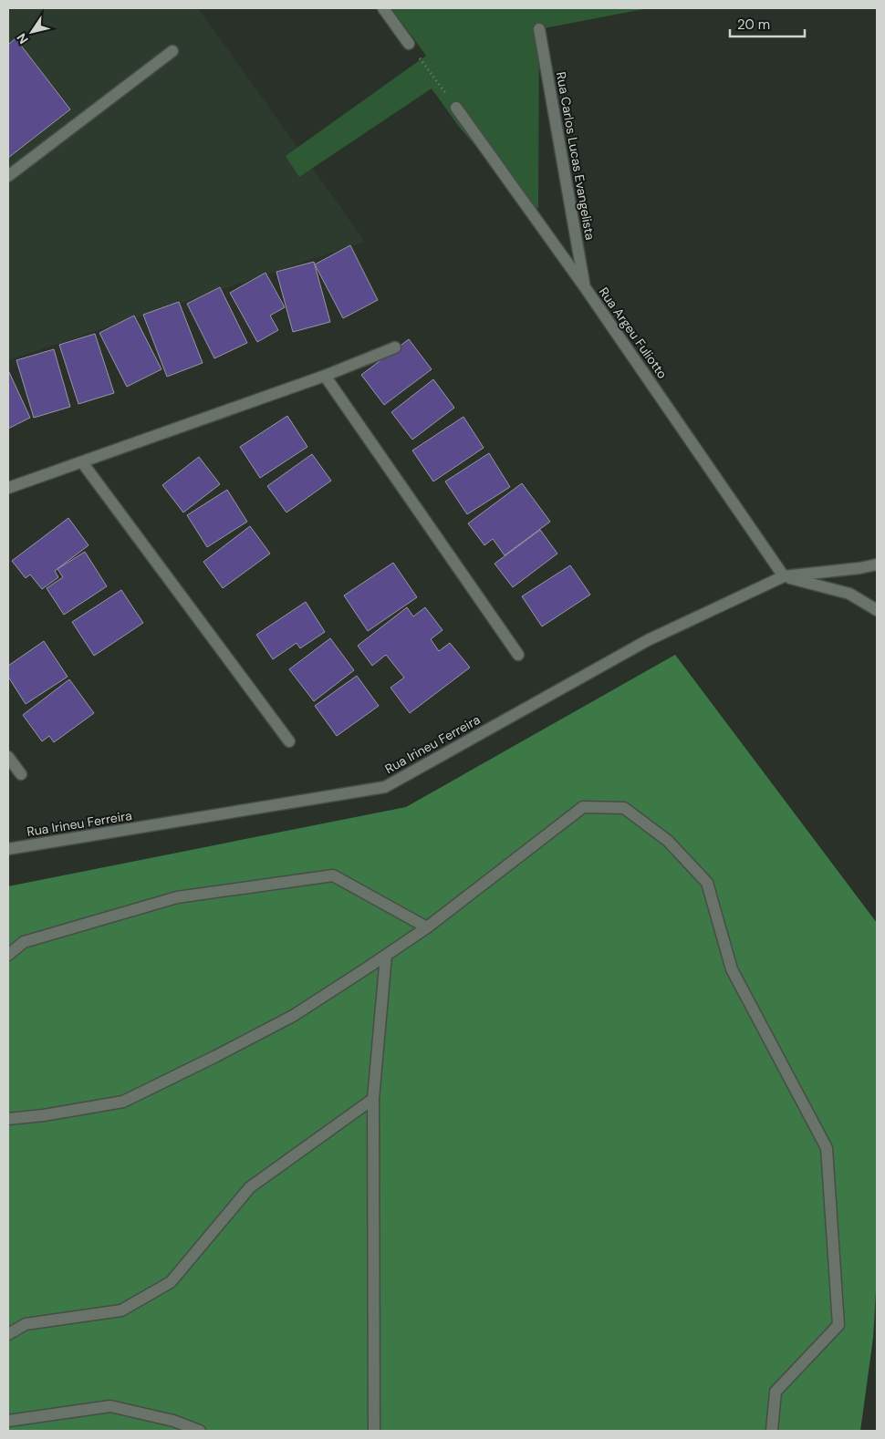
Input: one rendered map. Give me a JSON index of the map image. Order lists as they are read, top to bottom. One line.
{"streets":{"street":["Rua Carlos Lucas Evangelista","Rua Argeu Fuliotto","Rua Irineu Ferreira"]},"crossings":[["Rua Carlos Lucas Evangelista","Rua Argeu Fuliotto"],["Rua Argeu Fuliotto","Rua Irineu Ferreira"]],"scale_bar":"20 m","north":"bottom left"}
